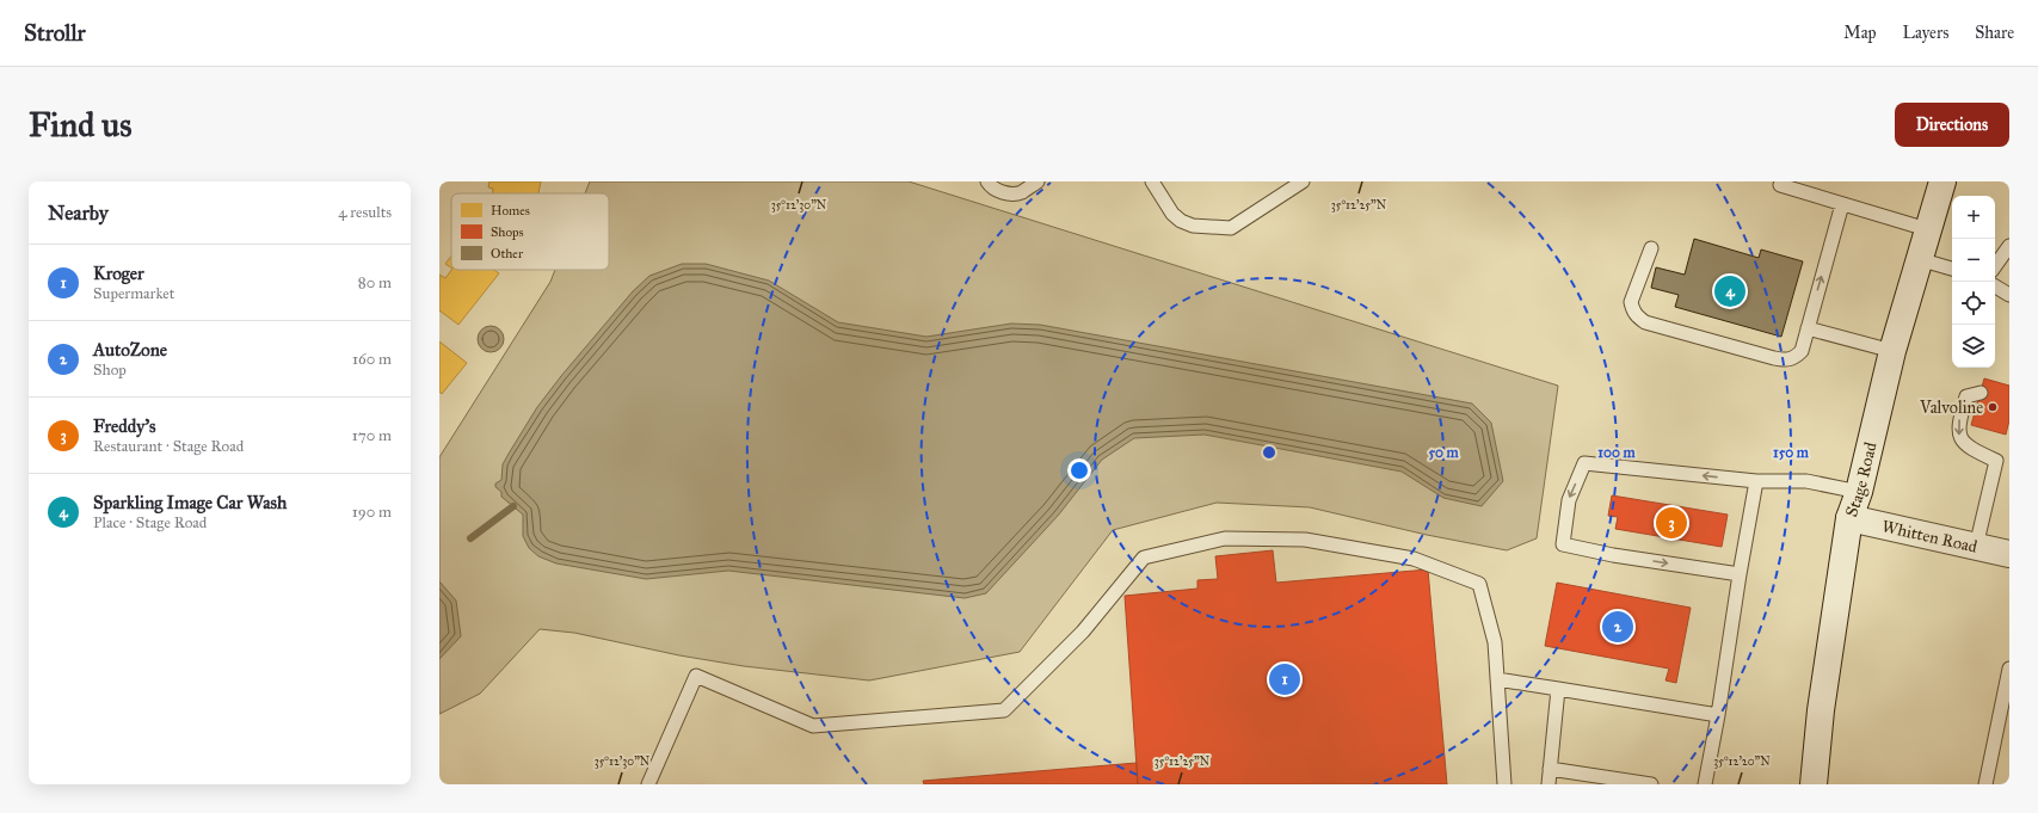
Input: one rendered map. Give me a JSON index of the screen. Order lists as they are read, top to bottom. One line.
{"streets":{"main road":["Stage Road","Whitten Road"]},"crossings":[["Stage Road","Whitten Road"]],"places":["Valvoline"],"legend":["Homes","Shops","Other"],"page":{"header":"Strollr","nav":["Map","Layers","Share"],"buttons":"Directions","title":"Find us","heading":["Nearby","4 results"],"map_buttons":["+","−"],"list":[{"mark":"1","name":"Kroger","note":"Supermarket","value":"80 m"},{"mark":"2","name":"AutoZone","note":"Shop","value":"160 m"},{"mark":"3","name":"Freddy's","note":"Restaurant · Stage Road","value":"170 m"},{"mark":"4","name":"Sparkling Image Car Wash","note":"Place · Stage Road","value":"190 m"}],"pins":["4","3","2","1"]},"coordinates":["35°12'30\"N","35°12'25\"N","35°12'20\"N"],"rings":["50 m","100 m","150 m"]}
